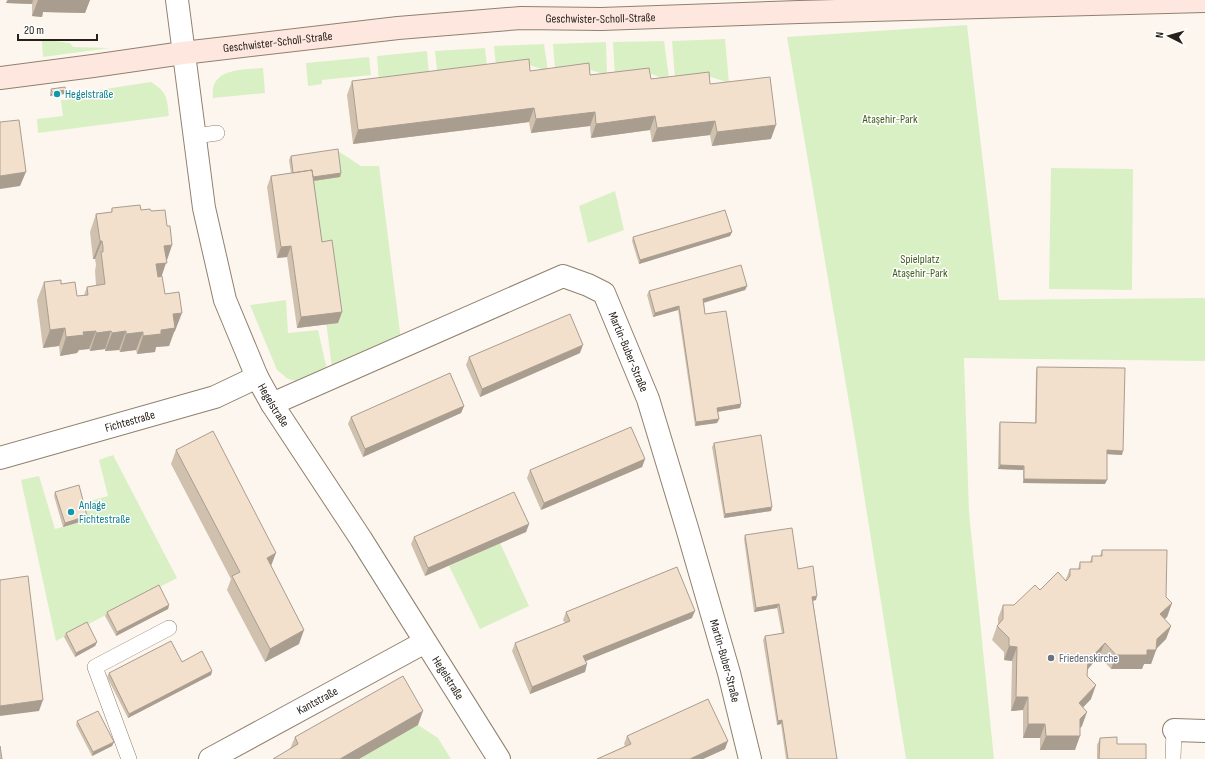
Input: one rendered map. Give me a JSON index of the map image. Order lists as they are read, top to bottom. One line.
{"streets":{"street":["Geschwister-Scholl-Straße","Martin-Buber-Straße","Hegelstraße","Fichtestraße","Kantstraße"]},"crossings":[["Geschwister-Scholl-Straße","Hegelstraße"],["Martin-Buber-Straße","Hegelstraße"],["Hegelstraße","Fichtestraße"],["Hegelstraße","Kantstraße"]],"parks":["Ataşehir-Park","Spielplatz Ataşehir-Park"],"places":["Hegelstraße","Anlage Fichtestraße","Friedenskirche"],"scale_bar":"20 m","north":"left"}
